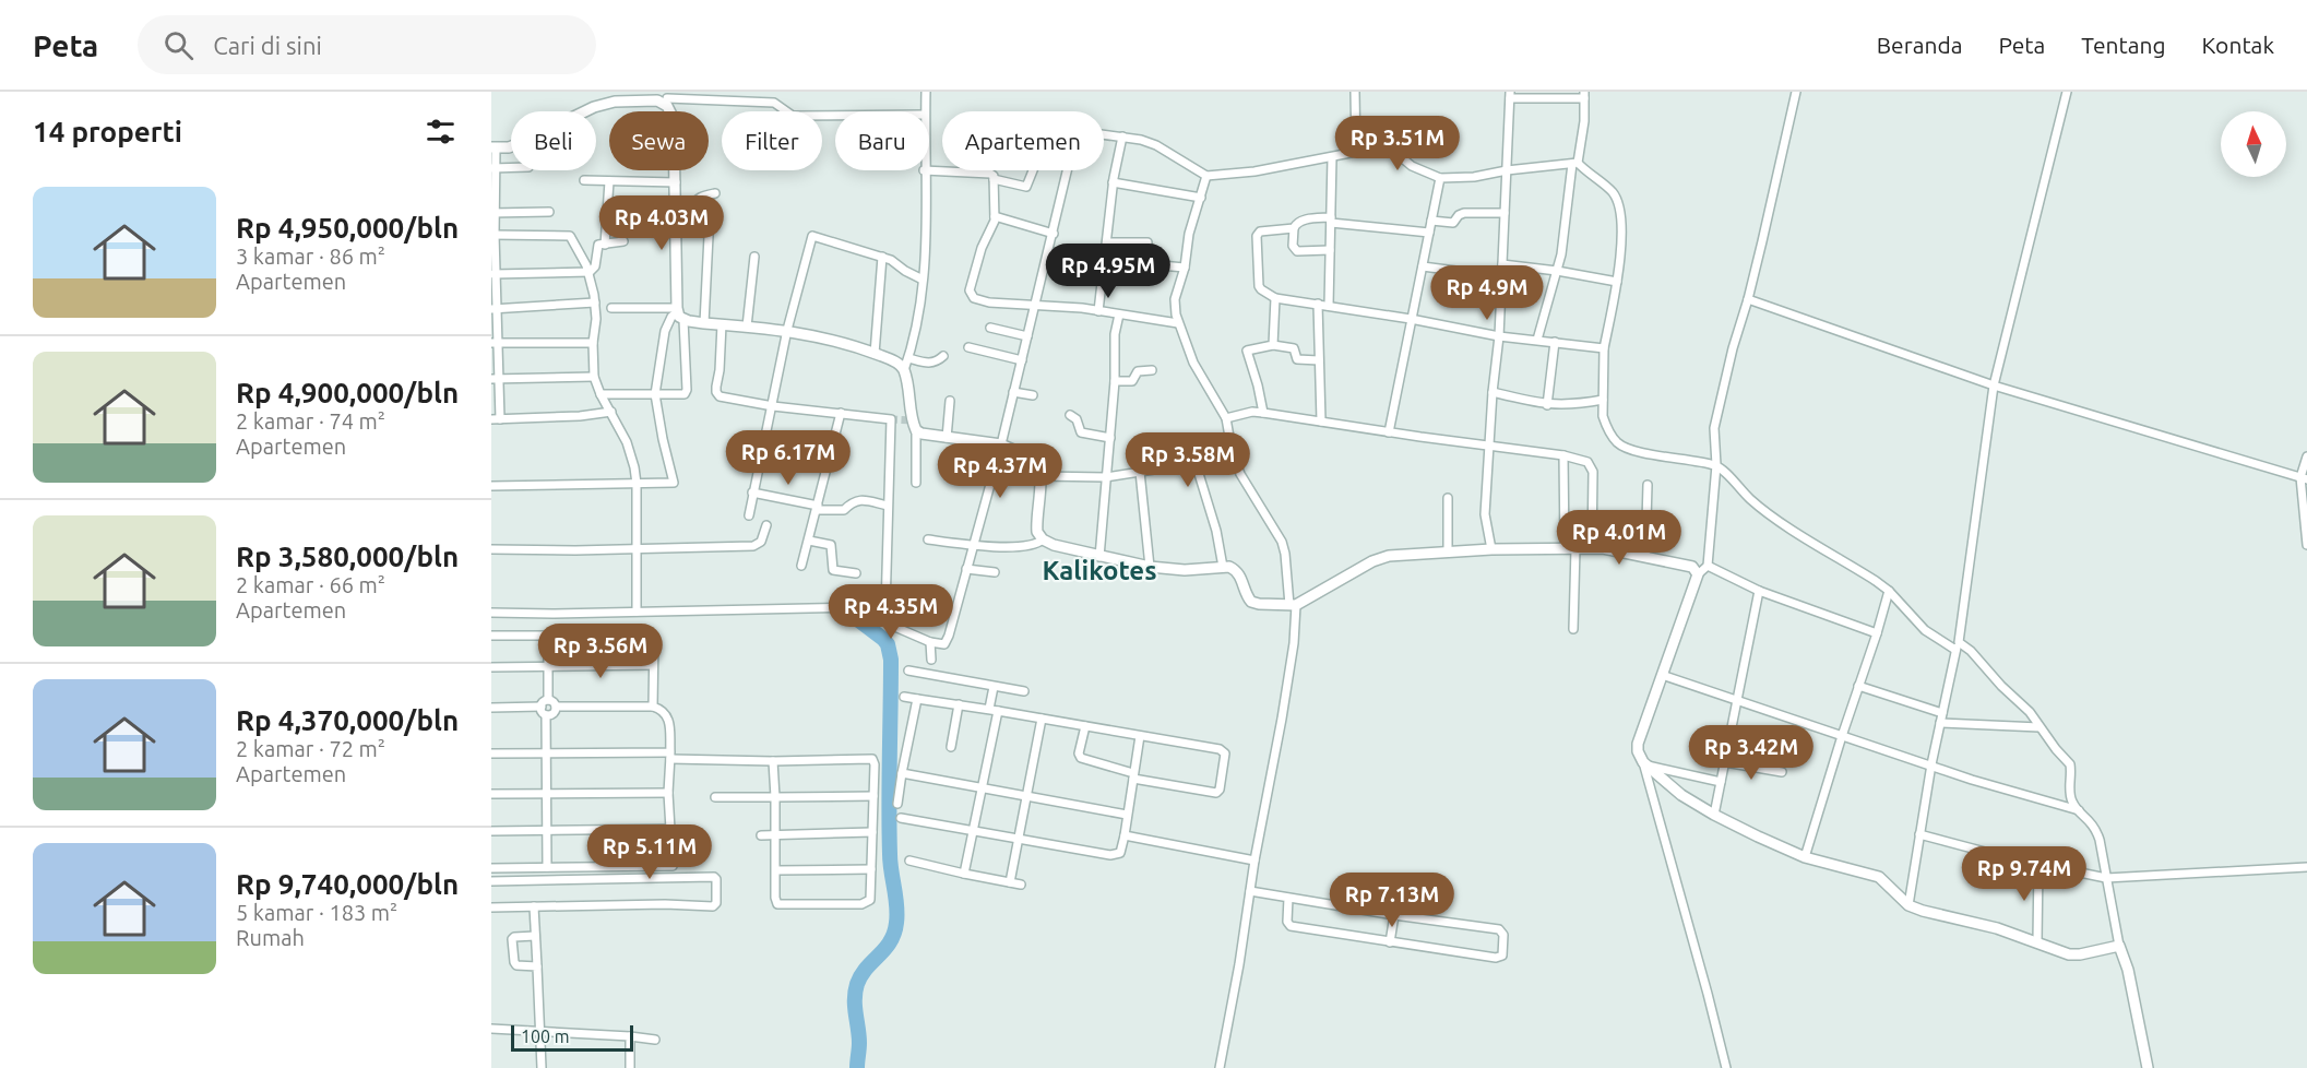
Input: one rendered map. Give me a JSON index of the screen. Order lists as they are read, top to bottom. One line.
{"districts":["Kalikotes"],"scale_bar":"100 m","north":"top","page":{"header":"Peta","search":"Cari di sini","nav":["Beranda","Peta","Tentang","Kontak"],"heading":"14 properti","chip":["Beli","Sewa","Filter","Baru","Apartemen"],"price":["Rp 3.51M","Rp 4.03M","Rp 4.95M","Rp 4.9M","Rp 6.17M","Rp 3.58M","Rp 4.37M","Rp 4.01M","Rp 4.35M","Rp 3.56M","Rp 3.42M","Rp 5.11M","Rp 9.74M","Rp 7.13M"],"list":[{"name":"Rp 4,950,000/bln","note":"3 kamar · 86 m² · Apartemen"},{"name":"Rp 4,900,000/bln","note":"2 kamar · 74 m² · Apartemen"},{"name":"Rp 3,580,000/bln","note":"2 kamar · 66 m² · Apartemen"},{"name":"Rp 4,370,000/bln","note":"2 kamar · 72 m² · Apartemen"},{"name":"Rp 9,740,000/bln","note":"5 kamar · 183 m² · Rumah"}],"scale":"100 m"}}
